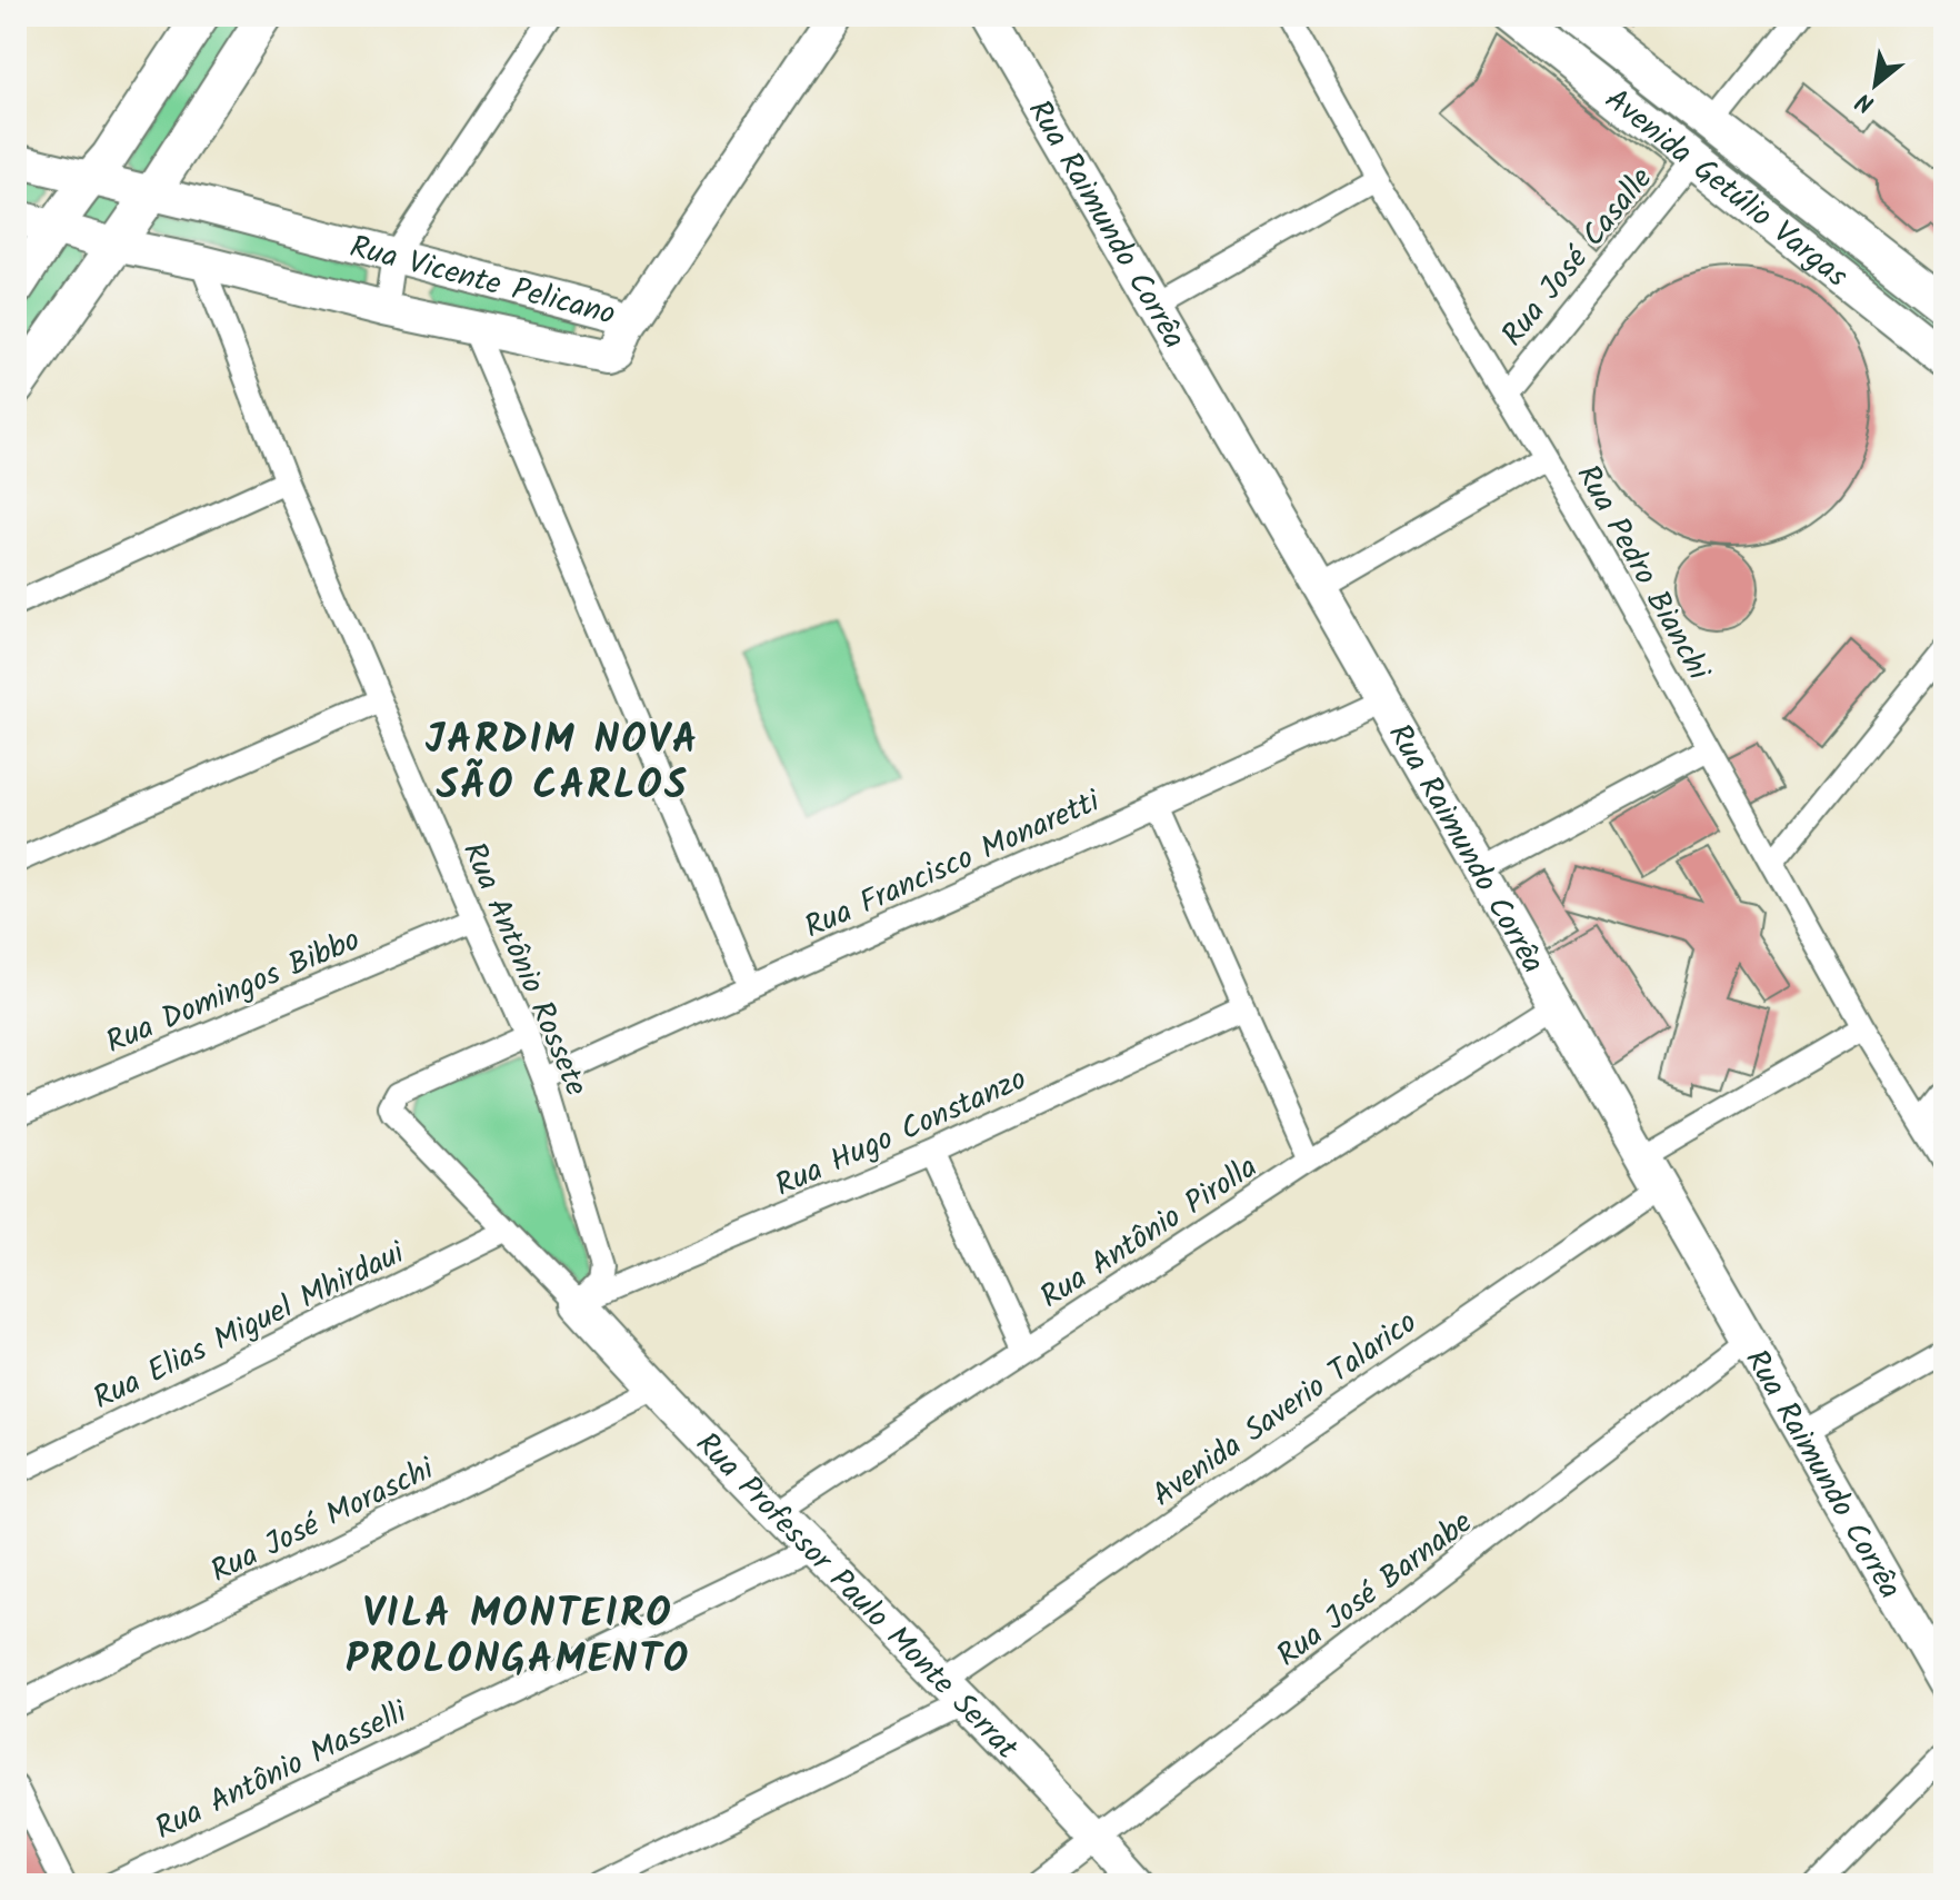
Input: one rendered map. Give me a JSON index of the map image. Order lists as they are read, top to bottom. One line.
{"streets":{"main road":["Avenida Getúlio Vargas"],"street":["Rua Raimundo Corrêa","Rua José Casalle","Rua Vicente Pelicano","Rua Pedro Bianchi","Rua Francisco Monaretti","Rua Antônio Rossete","Rua Domingos Bibbo","Rua Hugo Constanzo","Rua Antônio Pirolla","Rua Elias Miguel Mhirdaui","Avenida Saverio Talarico","Rua José Moraschi","Rua José Barnabe","Rua Professor Paulo Monte Serrat","Rua Antônio Masselli"]},"crossings":[["Avenida Getúlio Vargas","Rua José Casalle"],["Rua Raimundo Corrêa","Rua Francisco Monaretti"],["Rua Raimundo Corrêa","Rua Antônio Pirolla"],["Rua Raimundo Corrêa","Avenida Saverio Talarico"],["Rua Raimundo Corrêa","Rua José Barnabe"],["Rua José Casalle","Rua Pedro Bianchi"],["Rua Vicente Pelicano","Rua Antônio Rossete"],["Rua Francisco Monaretti","Rua Antônio Rossete"],["Rua Antônio Rossete","Rua Domingos Bibbo"],["Rua Antônio Rossete","Rua Hugo Constanzo"],["Rua Antônio Rossete","Rua Professor Paulo Monte Serrat"],["Rua Hugo Constanzo","Rua Professor Paulo Monte Serrat"],["Rua Antônio Pirolla","Rua Professor Paulo Monte Serrat"],["Avenida Saverio Talarico","Rua Professor Paulo Monte Serrat"],["Rua José Moraschi","Rua Professor Paulo Monte Serrat"],["Rua José Barnabe","Rua Professor Paulo Monte Serrat"],["Rua Professor Paulo Monte Serrat","Rua Antônio Masselli"]],"districts":["JARDIM NOVA SÃO CARLOS","VILA MONTEIRO PROLONGAMENTO"],"north":"bottom left"}
